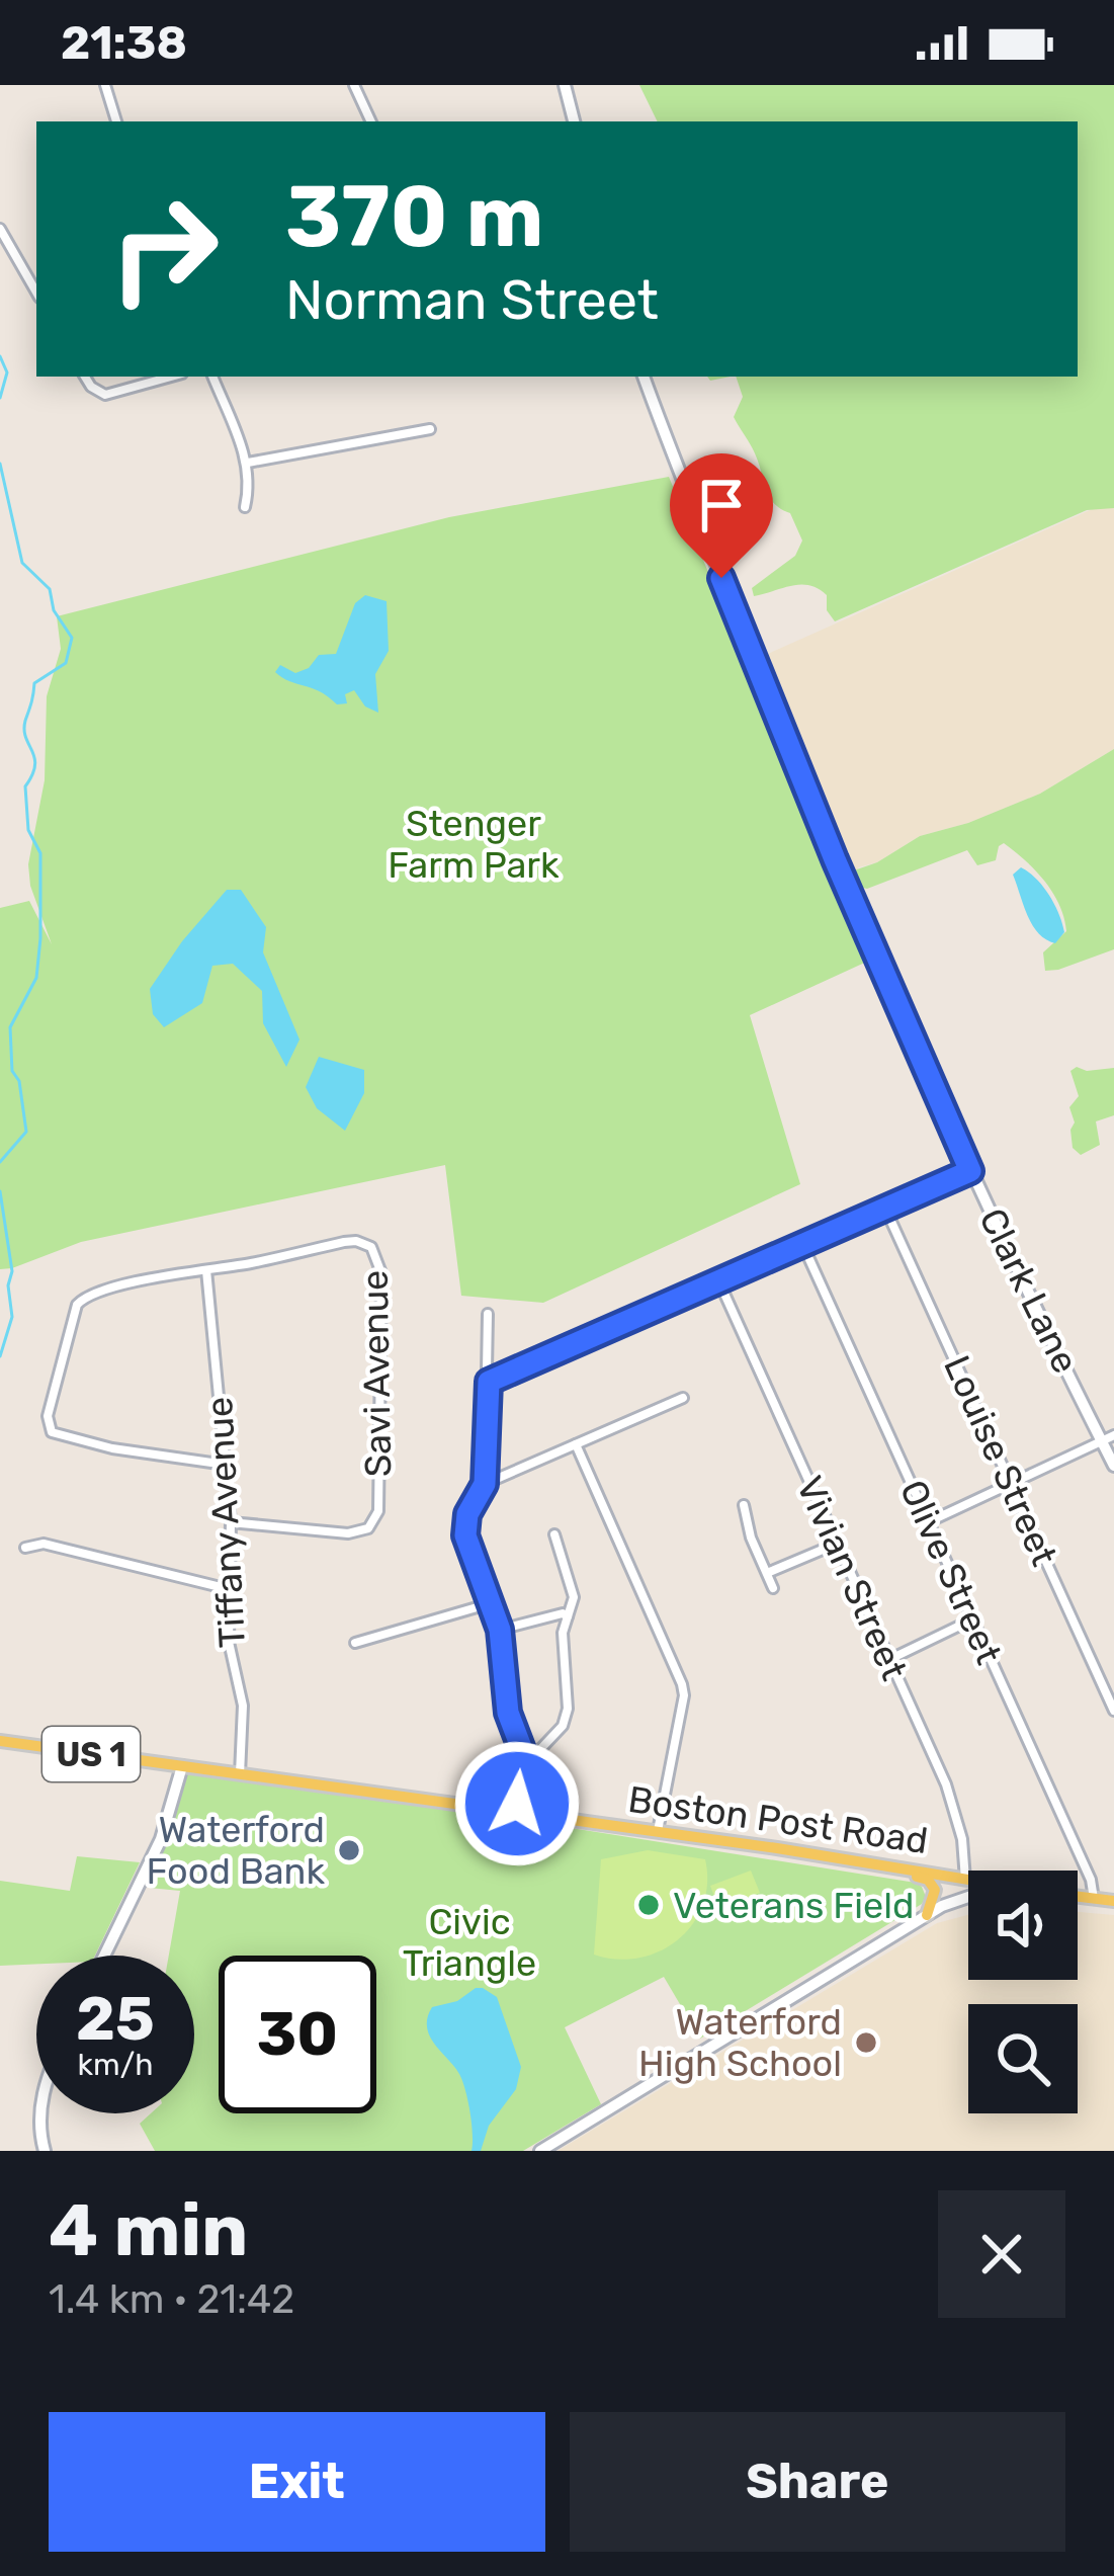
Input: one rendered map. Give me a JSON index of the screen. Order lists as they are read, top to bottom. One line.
{"streets":{"main road":["Clark Lane","US 1","Boston Post Road"],"street":["Savi Avenue","Louise Street","Tiffany Avenue","Olive Street","Vivian Street"]},"crossings":[["Savi Avenue","Tiffany Avenue"],["Tiffany Avenue","Boston Post Road"],["Vivian Street","Boston Post Road"]],"parks":["Stenger Farm Park","Civic Triangle"],"places":["Waterford Food Bank","Veterans Field","Waterford High School"],"page":{"status":"21:38","turn":["370 m","Norman Street"],"speed":"25 km/h","limit":"30","heading":["4 min","1.4 km · 21:42"],"buttons":["Exit","Share"]}}
